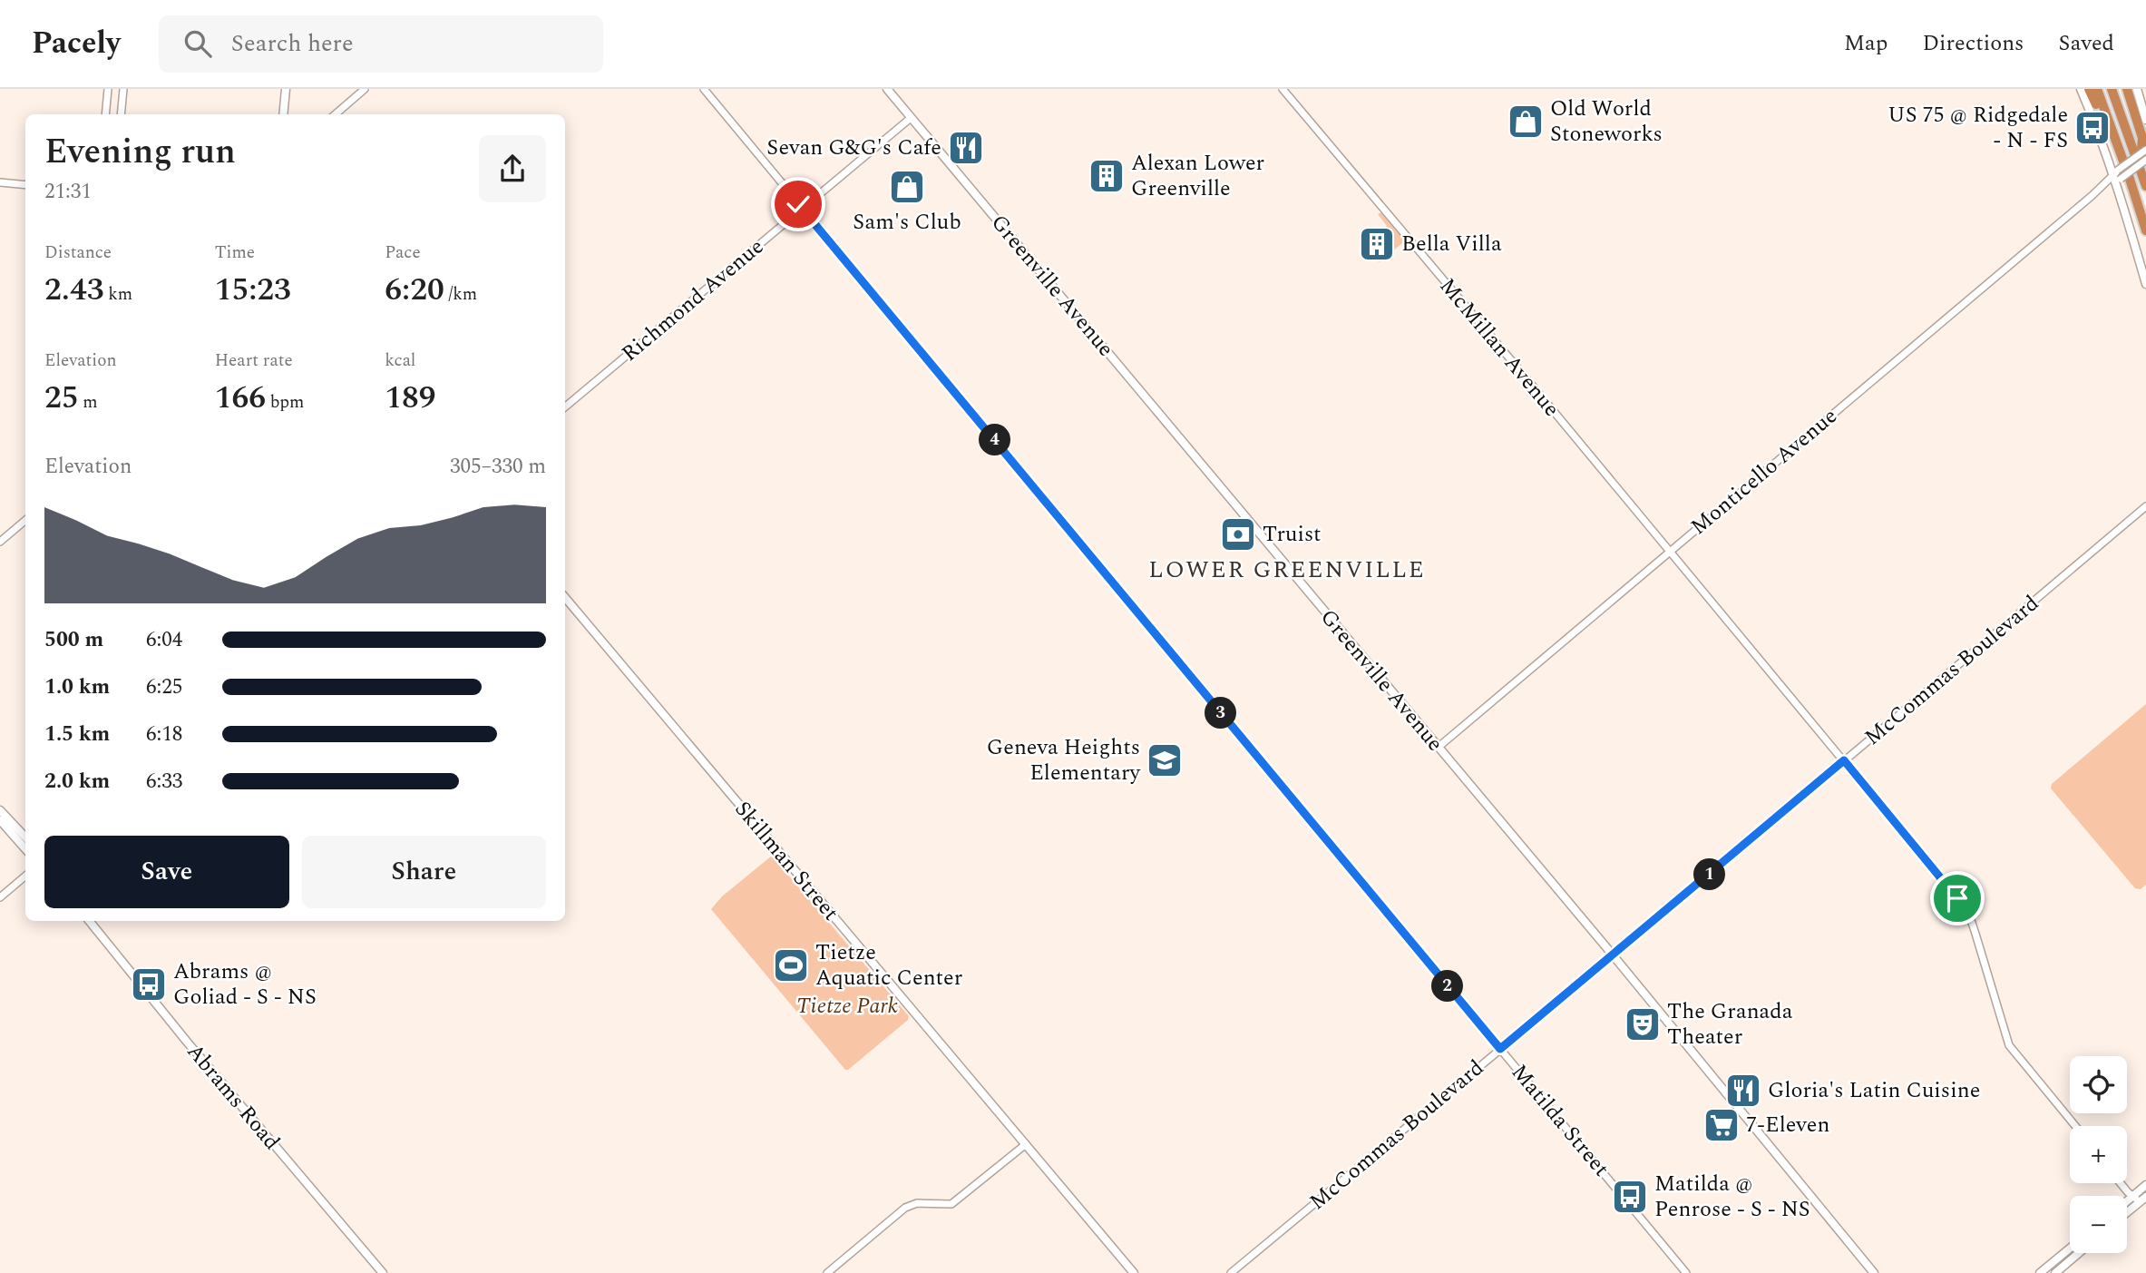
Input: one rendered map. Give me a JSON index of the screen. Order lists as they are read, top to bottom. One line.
{"streets":{"main road":["Greenville Avenue","Skillman Street","Abrams Road"],"street":["Richmond Avenue","McMillan Avenue","Monticello Avenue","McCommas Boulevard","Matilda Street"]},"crossings":[["Greenville Avenue","Richmond Avenue"],["Greenville Avenue","Monticello Avenue"],["Greenville Avenue","McCommas Boulevard"],["Richmond Avenue","Matilda Street"],["McMillan Avenue","Monticello Avenue"],["McMillan Avenue","McCommas Boulevard"],["McCommas Boulevard","Matilda Street"]],"districts":["LOWER GREENVILLE"],"parks":["Tietze Park"],"places":{"shop":["Old World Stoneworks","Sam's Club"],"bus stop":["US 75 @ Ridgedale - N - FS","Abrams @ Goliad - S - NS","Matilda @ Penrose - S - NS"],"restaurant":["Sevan G&G's Cafe","Gloria's Latin Cuisine"],"building":["Alexan Lower Greenville","Bella Villa"],"bank":["Truist"],"school or university":["Geneva Heights Elementary"],"sports":["Tietze Aquatic Center"],"theatre":["The Granada Theater"],"supermarket":["7-Eleven"]},"page":{"header":"Pacely","search":"Search here","nav":["Map","Directions","Saved"],"heading":["Evening run","21:31"],"stats":[["Distance","2.43 km"],["Time","15:23"],["Pace","6:20 /km"],["Elevation","25 m"],["Heart rate","166 bpm"],["kcal","189"]],"pins":["4","3","1","2"],"chart":["Elevation","305–330 m"],"list":[{"name":"500 m","note":"6:04"},{"name":"1.0 km","note":"6:25"},{"name":"1.5 km","note":"6:18"},{"name":"2.0 km","note":"6:33"}],"buttons":["Save","Share"],"map_buttons":["+","−"]}}
